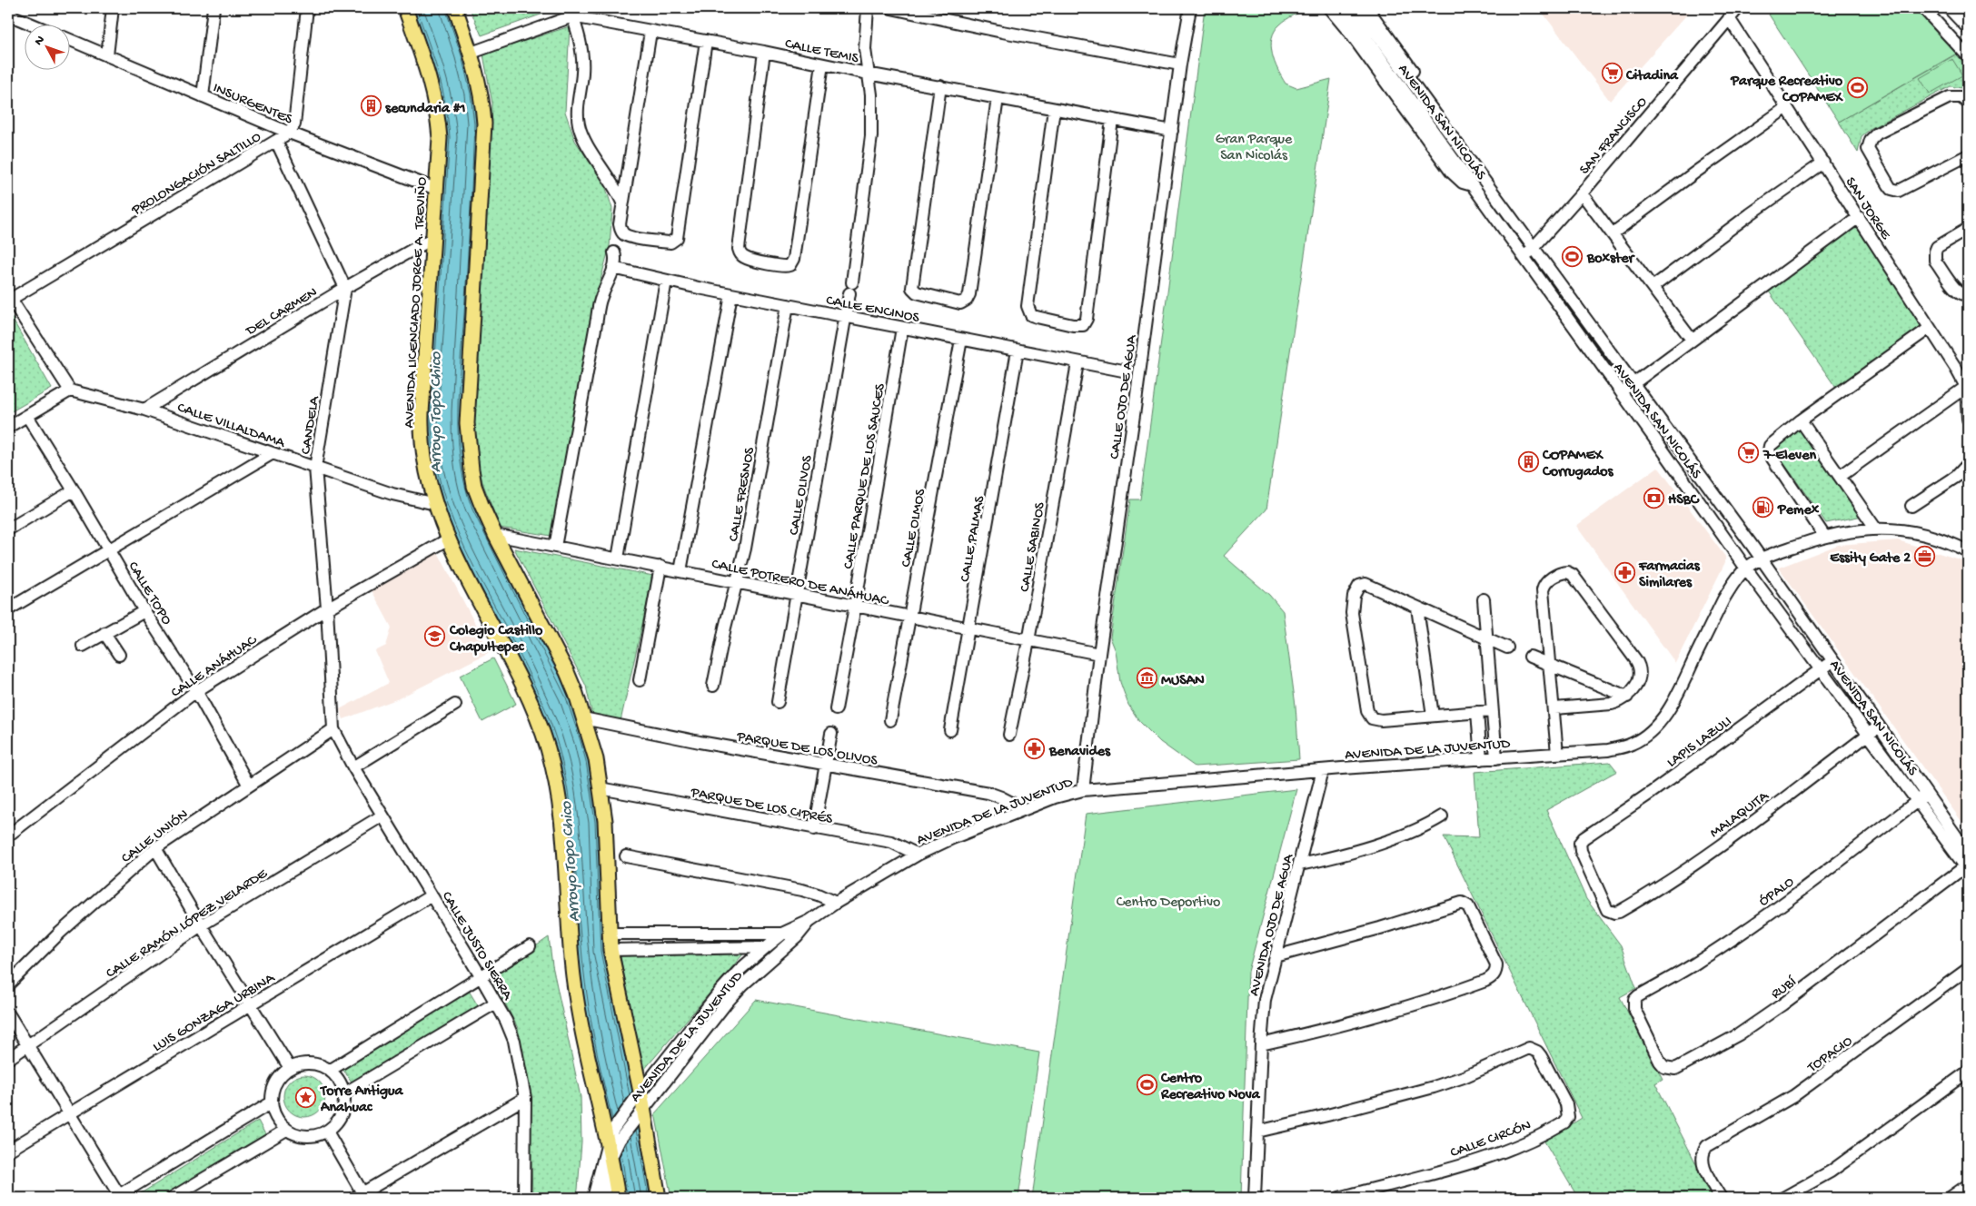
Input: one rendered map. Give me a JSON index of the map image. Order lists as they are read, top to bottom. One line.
{"streets":{"main road":["AVENIDA LICENCIADO JORGE A. TREVIÑO"],"street":["CALLE TEMIS","INSURGENTES","AVENIDA SAN NICOLÁS","SAN FRANCISCO","PROLONGACIÓN SALTILLO","SAN JORGE","CALLE ENCINOS","DEL CARMEN","CALLE OJO DE AGUA","CALLE VILLALDAMA","CANDELA","CALLE PARQUE DE LOS SAUCES","CALLE FRESNOS","CALLE OLIVOS","CALLE OLMOS","CALLE PALMAS","CALLE SABINOS","CALLE POTRERO DE ANÁHUAC","CALLE TOPO","CALLE ANÁHUAC","LAPIS LAZULI","PARQUE DE LOS OLIVOS","AVENIDA DE LA JUVENTUD","PARQUE DE LOS CIPRÉS","MALAQUITA","CALLE UNIÓN","ÓPALO","CALLE RAMÓN LÓPEZ VELARDE","AVENIDA OJO DE AGUA","CALLE JUSTO SIERRA","RUBÍ","LUIS GONZAGA URBINA","TOPACIO","CALLE CIRCÓN"]},"crossings":[["CALLE TEMIS","CALLE OJO DE AGUA"],["CALLE TEMIS","CALLE OLIVOS"],["INSURGENTES","PROLONGACIÓN SALTILLO"],["INSURGENTES","AVENIDA LICENCIADO JORGE A. TREVIÑO"],["AVENIDA SAN NICOLÁS","SAN FRANCISCO"],["AVENIDA SAN NICOLÁS","LAPIS LAZULI"],["AVENIDA SAN NICOLÁS","AVENIDA DE LA JUVENTUD"],["AVENIDA SAN NICOLÁS","MALAQUITA"],["AVENIDA SAN NICOLÁS","ÓPALO"],["AVENIDA SAN NICOLÁS","RUBÍ"],["SAN FRANCISCO","SAN JORGE"],["AVENIDA LICENCIADO JORGE A. TREVIÑO","DEL CARMEN"],["AVENIDA LICENCIADO JORGE A. TREVIÑO","CALLE VILLALDAMA"],["AVENIDA LICENCIADO JORGE A. TREVIÑO","CALLE ANÁHUAC"],["AVENIDA LICENCIADO JORGE A. TREVIÑO","AVENIDA DE LA JUVENTUD"],["CALLE ENCINOS","CALLE PARQUE DE LOS SAUCES"],["CALLE ENCINOS","CALLE FRESNOS"],["CALLE ENCINOS","CALLE OLIVOS"],["CALLE ENCINOS","CALLE OLMOS"],["CALLE ENCINOS","CALLE PALMAS"],["CALLE ENCINOS","CALLE SABINOS"],["DEL CARMEN","CALLE VILLALDAMA"],["DEL CARMEN","CANDELA"],["CALLE OJO DE AGUA","CALLE POTRERO DE ANÁHUAC"],["CALLE OJO DE AGUA","AVENIDA DE LA JUVENTUD"],["CALLE VILLALDAMA","CANDELA"],["CANDELA","CALLE ANÁHUAC"],["CANDELA","CALLE UNIÓN"],["CANDELA","CALLE JUSTO SIERRA"],["CALLE PARQUE DE LOS SAUCES","CALLE POTRERO DE ANÁHUAC"],["CALLE FRESNOS","CALLE POTRERO DE ANÁHUAC"],["CALLE OLIVOS","CALLE POTRERO DE ANÁHUAC"],["CALLE OLMOS","CALLE POTRERO DE ANÁHUAC"],["CALLE PALMAS","CALLE POTRERO DE ANÁHUAC"],["CALLE SABINOS","CALLE POTRERO DE ANÁHUAC"],["CALLE TOPO","CALLE ANÁHUAC"],["CALLE TOPO","CALLE UNIÓN"],["LAPIS LAZULI","MALAQUITA"],["PARQUE DE LOS OLIVOS","AVENIDA DE LA JUVENTUD"],["AVENIDA DE LA JUVENTUD","PARQUE DE LOS CIPRÉS"],["AVENIDA DE LA JUVENTUD","AVENIDA OJO DE AGUA"],["CALLE UNIÓN","CALLE JUSTO SIERRA"],["ÓPALO","RUBÍ"],["CALLE RAMÓN LÓPEZ VELARDE","CALLE JUSTO SIERRA"],["AVENIDA OJO DE AGUA","CALLE CIRCÓN"],["CALLE JUSTO SIERRA","LUIS GONZAGA URBINA"]],"water":["Arroyo Topo Chico"],"parks":["Gran Parque San Nicolás","Centro Deportivo"],"places":{"supermarket":["Citadina","7-Eleven"],"sports":["Parque Recreativo COPAMEX","Boxster","Centro Recreativo Nova"],"building":["secundaria #1","COPAMEX Corrugados"],"bank":["HSBC"],"fuel station":["Pemex"],"office":["Essity Gate 2"],"pharmacy":["Farmacias Similares","Benavides"],"school or university":["Colegio Castillo Chapultepec"],"museum":["MUSAN"],"place":["Torre Antigua Anahuac"]},"north":"top left"}
